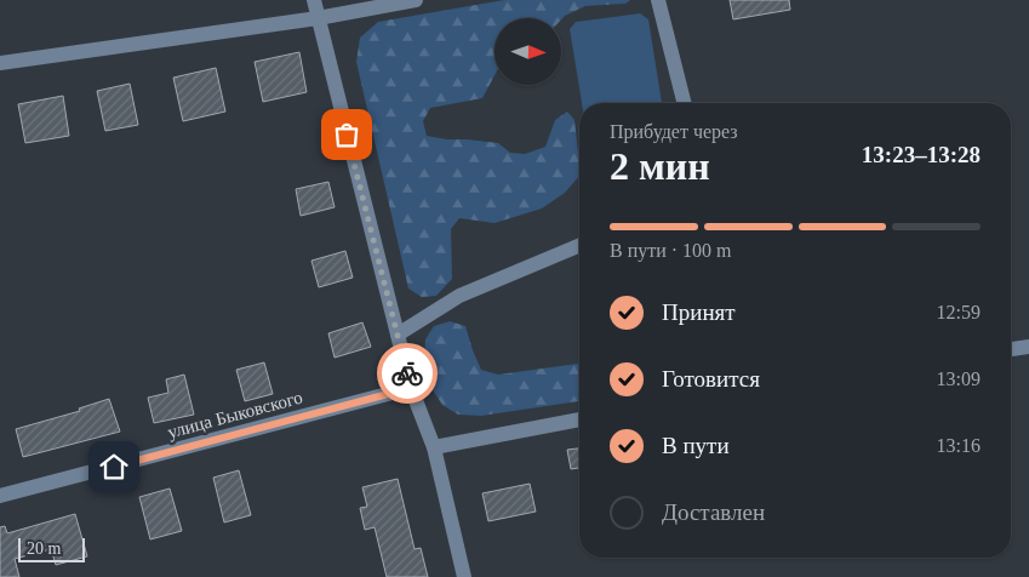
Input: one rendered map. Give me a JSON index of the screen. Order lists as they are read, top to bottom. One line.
{"streets":{"street":["улица Быковского"]},"scale_bar":"20 m","north":"right","page":{"heading":["2 мин","Прибудет через","13:23–13:28"],"bar":"В пути · 100 m","list":[["Принят","12:59"],["Готовится","13:09"],["В пути","13:16"],"Доставлен"],"scale":"20 m"}}
